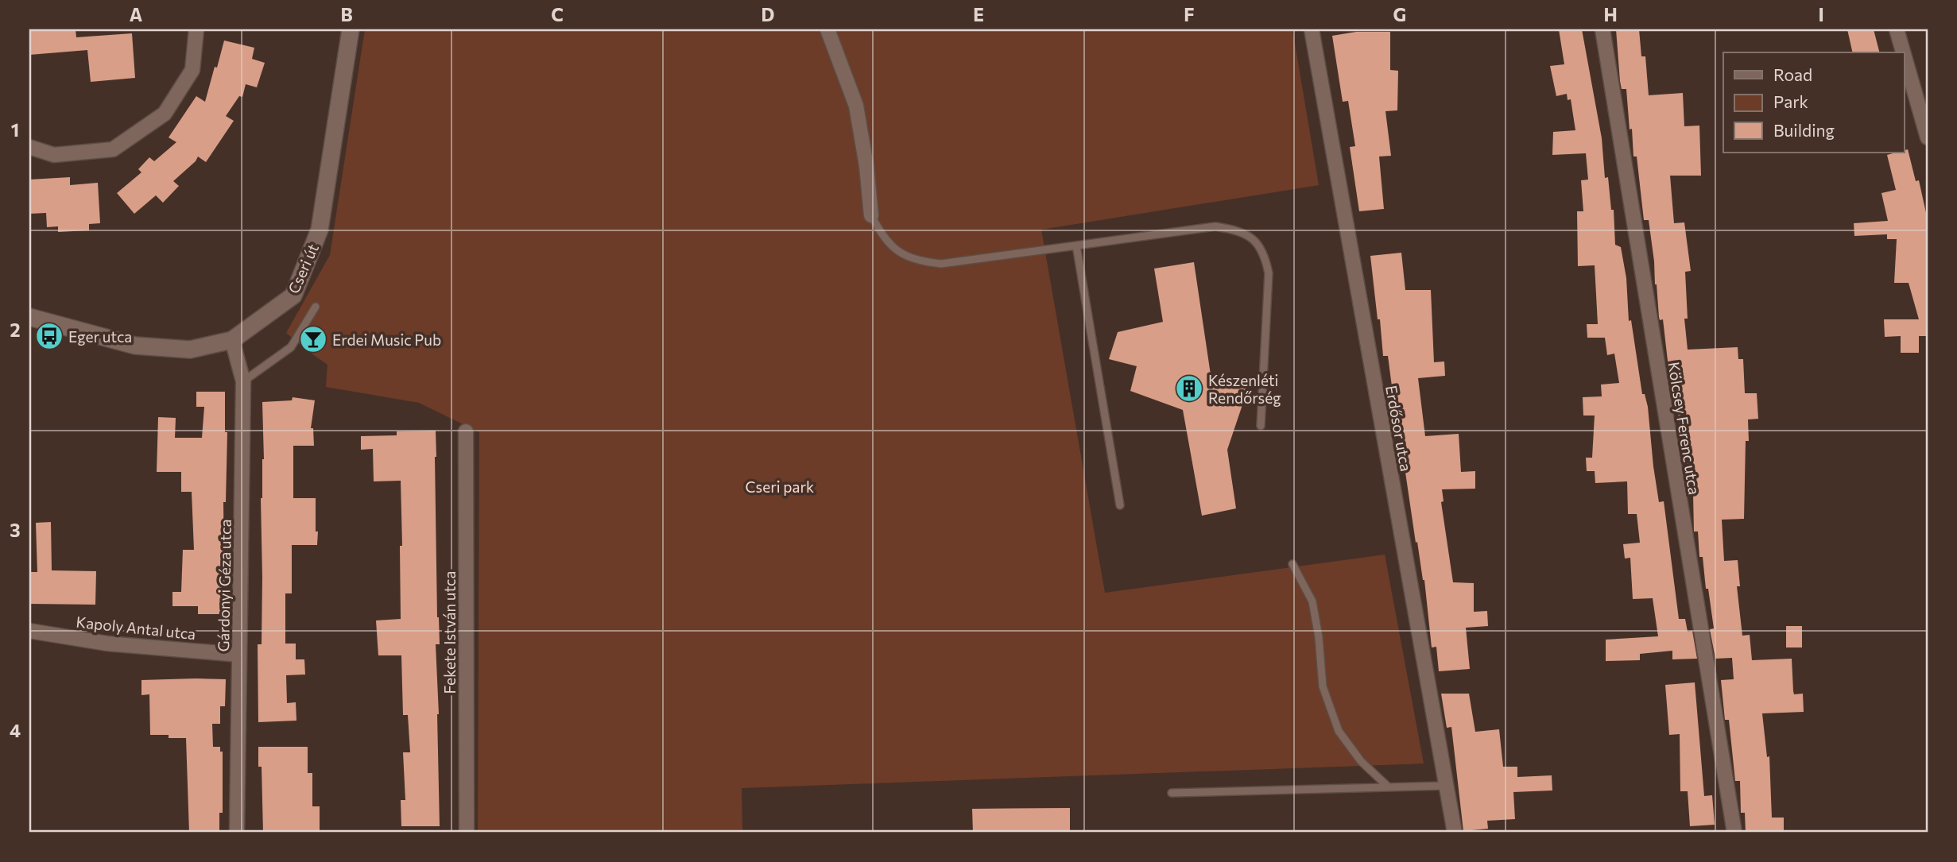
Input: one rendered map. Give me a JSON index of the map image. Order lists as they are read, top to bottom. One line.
{"streets":{"street":["Cseri út","Erdősor utca","Kölcsey Ferenc utca","Gárdonyi Géza utca","Kapoly Antal utca","Fekete István utca"]},"crossings":[["Cseri út","Gárdonyi Géza utca"],["Gárdonyi Géza utca","Kapoly Antal utca"]],"parks":["Cseri park"],"places":{"bus stop":["Eger utca"],"bar":["Erdei Music Pub"],"building":["Készenléti Rendőrség"]},"legend":["Road","Park","Building"],"grid":{"columns":["A","B","C","D","E","F","G","H","I"],"rows":["1","2","3","4"]}}
